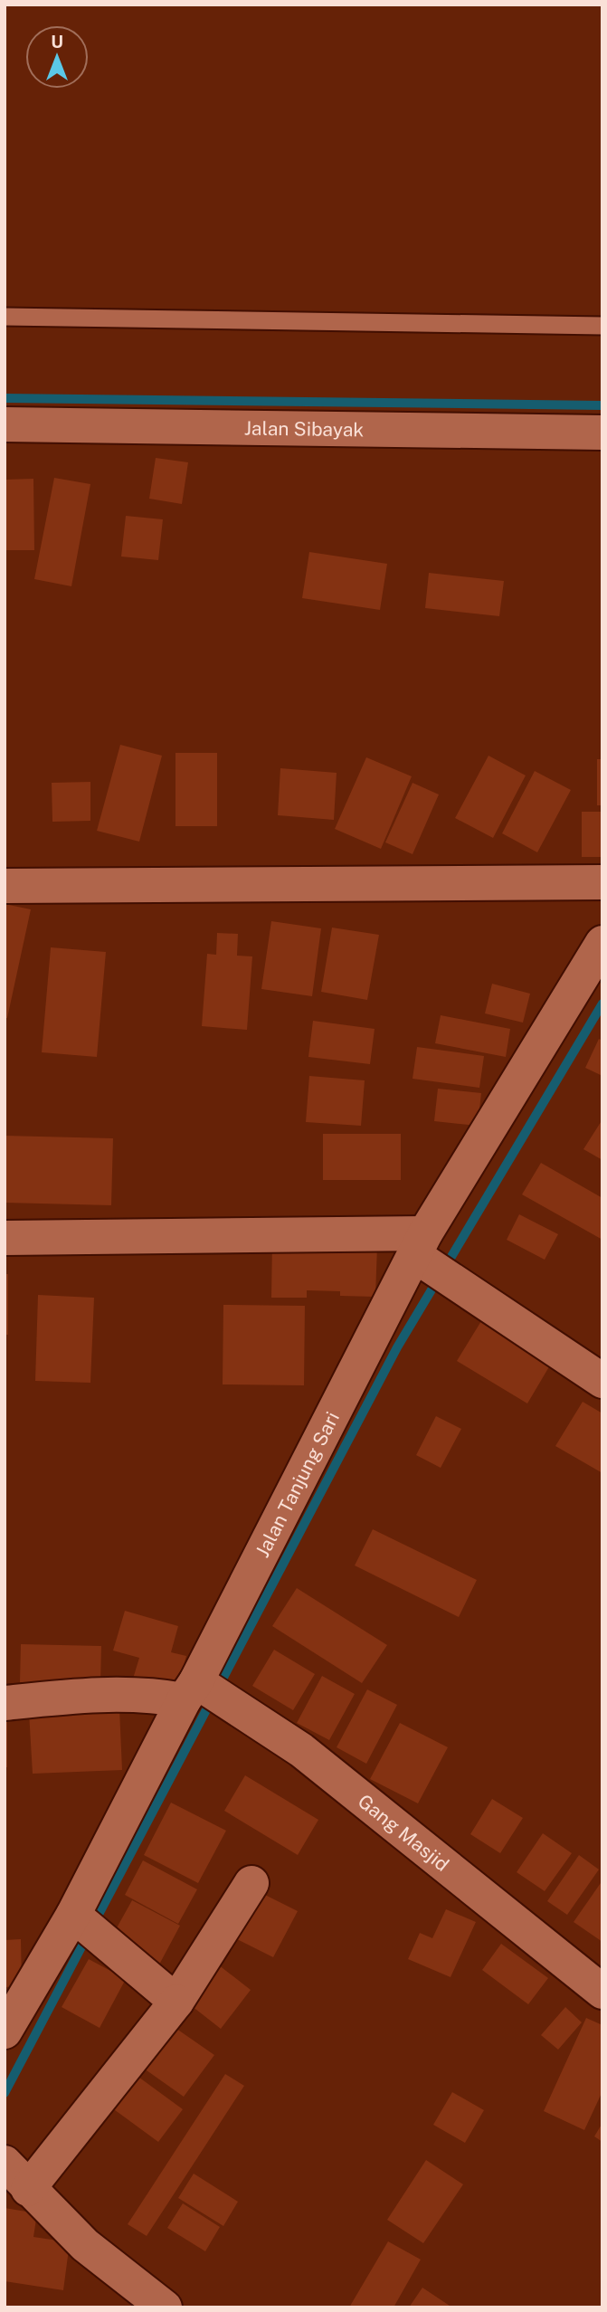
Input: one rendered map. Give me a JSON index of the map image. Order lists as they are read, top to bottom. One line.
{"streets":{"street":["Jalan Sibayak","Jalan Tanjung Sari","Gang Masjid"]},"crossings":[["Jalan Tanjung Sari","Gang Masjid"]],"north":"top"}
